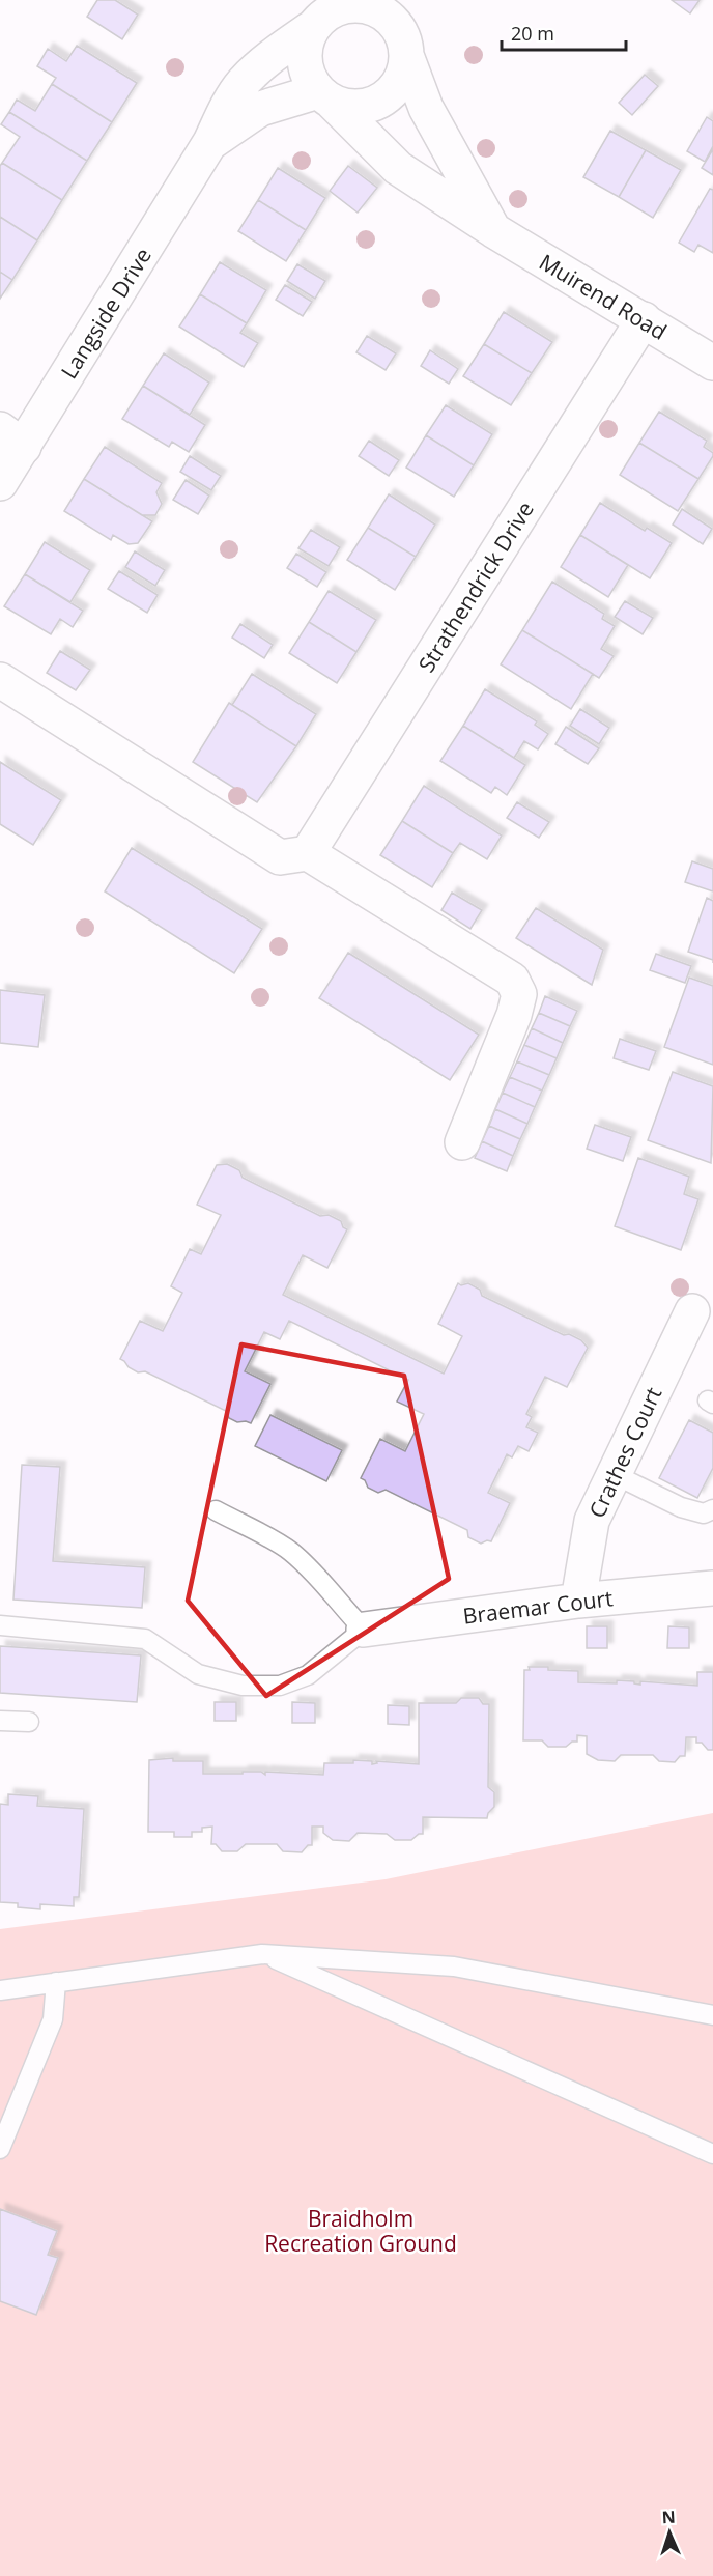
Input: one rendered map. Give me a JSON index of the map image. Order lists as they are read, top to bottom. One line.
{"streets":{"street":["Muirend Road","Langside Drive","Strathendrick Drive","Crathes Court","Braemar Court"]},"crossings":[["Muirend Road","Langside Drive"],["Muirend Road","Strathendrick Drive"],["Crathes Court","Braemar Court"]],"parks":["Braidholm Recreation Ground"],"scale_bar":"20 m","north":"top"}
